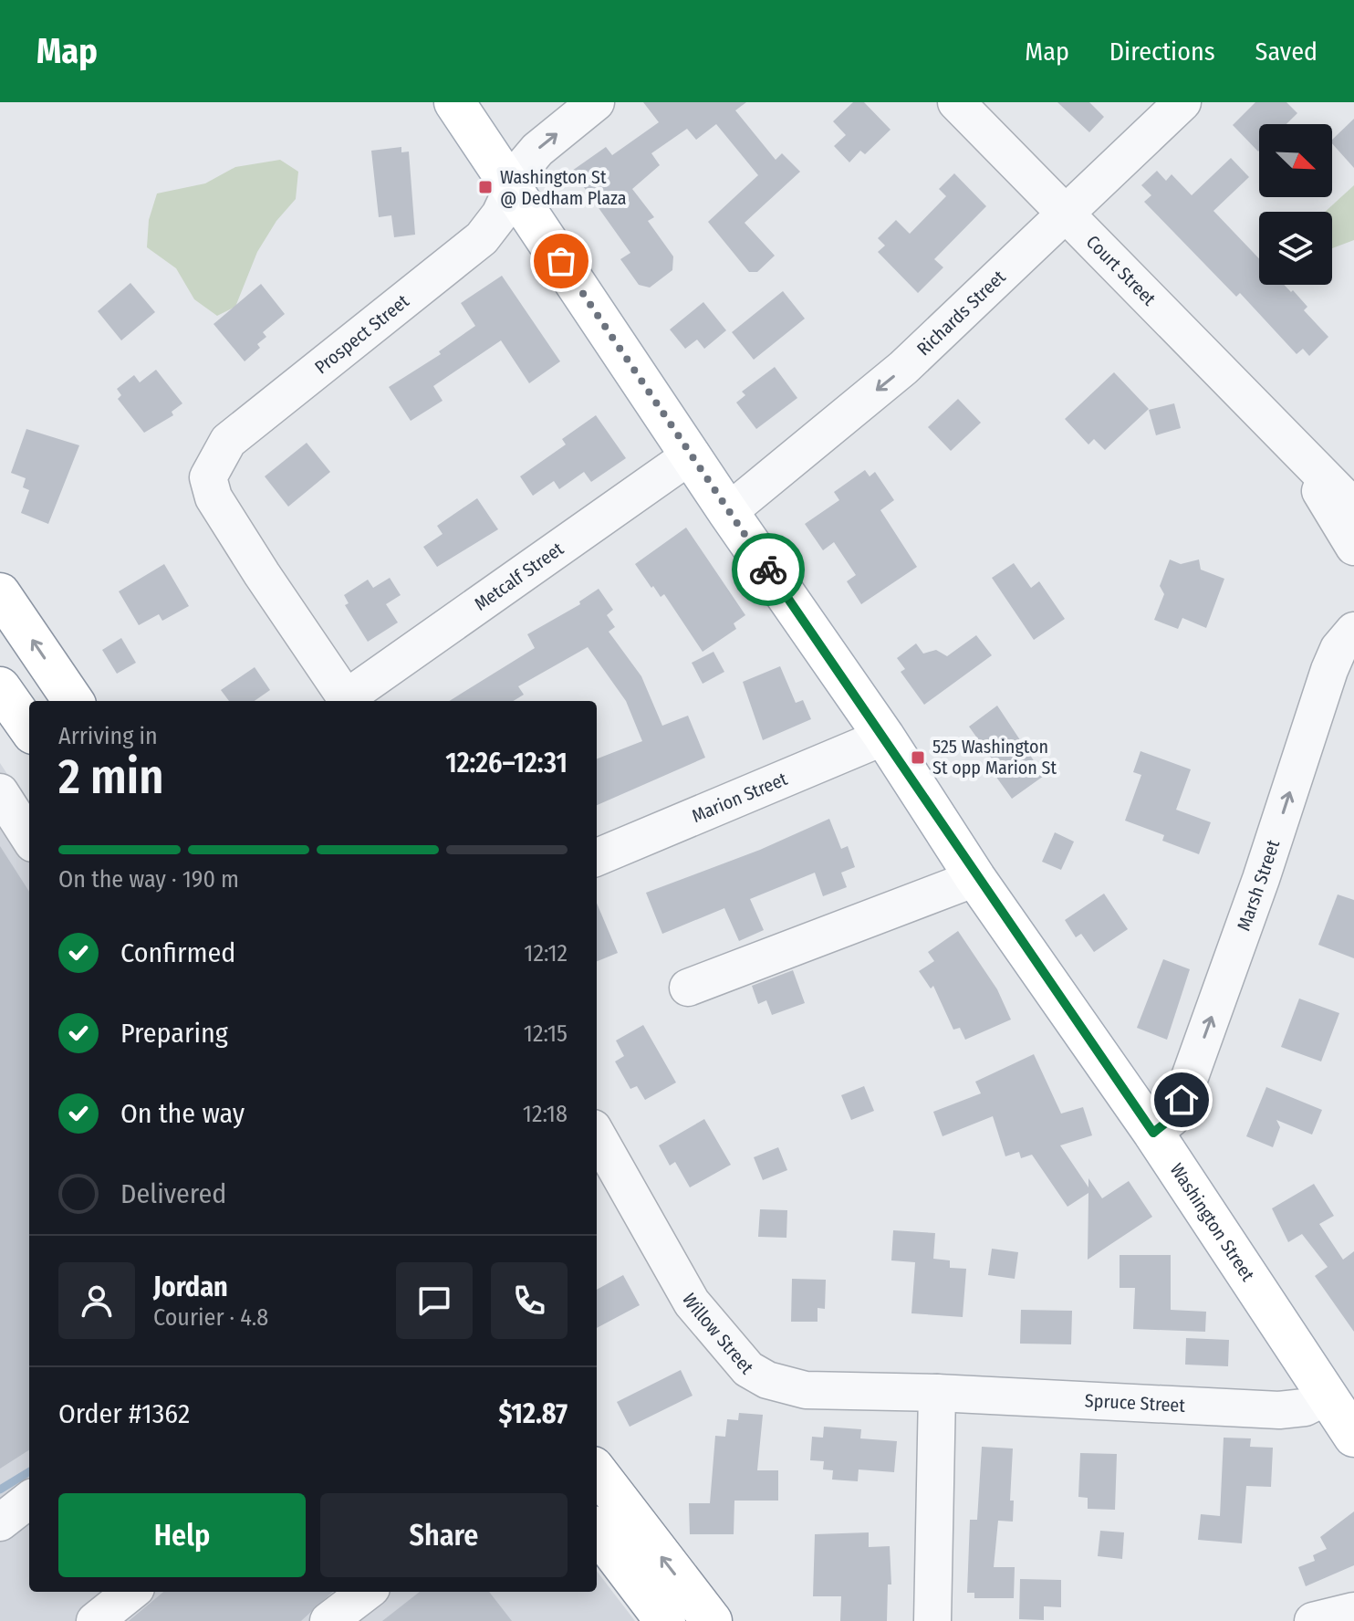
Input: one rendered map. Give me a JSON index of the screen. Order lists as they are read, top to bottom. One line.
{"streets":{"main road":["Washington Street"],"street":["Court Street","Richards Street","Prospect Street","Metcalf Street","Marion Street","Marsh Street","Willow Street","Spruce Street"]},"crossings":[["Court Street","Richards Street"],["Richards Street","Washington Street"],["Prospect Street","Metcalf Street"],["Prospect Street","Washington Street"],["Metcalf Street","Washington Street"],["Marion Street","Washington Street"],["Marsh Street","Washington Street"],["Washington Street","Spruce Street"],["Willow Street","Spruce Street"]],"one_way":["Richards Street","Marsh Street"],"places":{"transit":["Washington St @ Dedham Plaza","525 Washington St opp Marion St"]},"north":"bottom right","page":{"header":"Map","nav":["Map","Directions","Saved"],"heading":["2 min","Arriving in","12:26–12:31"],"panel":["Jordan","Courier · 4.8","Order #1362","$12.87"],"bar":"On the way · 190 m","list":[["Confirmed","12:12"],["Preparing","12:15"],["On the way","12:18"],"Delivered"],"buttons":["Help","Share"]}}
